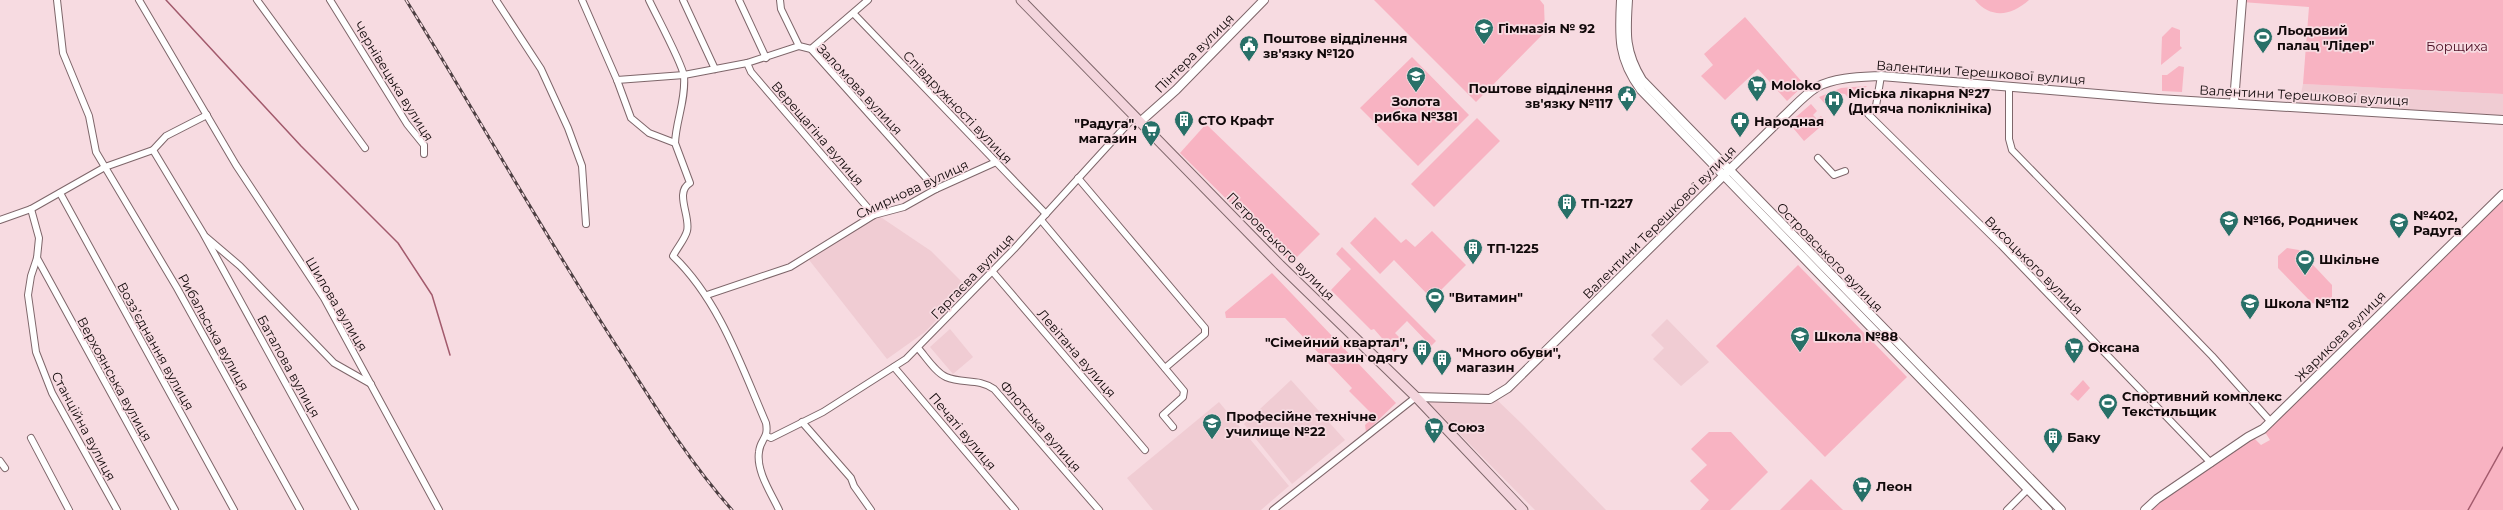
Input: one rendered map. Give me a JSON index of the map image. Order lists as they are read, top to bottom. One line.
{"streets":{"main road":["Петровського вулиця"],"street":["Пінтера вулиця","Валентини Терешкової вулиця","Чернівецька вулиця","Заломова вулиця","Співдружності вулиця","Верещагіна вулиця","Смирнова вулиця","Островського вулиця","Висоцького вулиця","Гаргаєва вулиця","Шилова вулиця","Рибальська вулиця","Жарикова вулиця","Возз’єднання вулиця","Левітана вулиця","Баталова вулиця","Верхоянська вулиця","Станційна вулиця","Флотська вулиця","Печаті вулиця"]},"crossings":[["Пінтера вулиця","Петровського вулиця"],["Пінтера вулиця","Гаргаєва вулиця"],["Валентини Терешкової вулиця","Петровського вулиця"],["Валентини Терешкової вулиця","Островського вулиця"],["Валентини Терешкової вулиця","Висоцького вулиця"],["Заломова вулиця","Смирнова вулиця"],["Співдружності вулиця","Смирнова вулиця"],["Співдружності вулиця","Гаргаєва вулиця"],["Верещагіна вулиця","Смирнова вулиця"],["Петровського вулиця","Гаргаєва вулиця"],["Висоцького вулиця","Жарикова вулиця"],["Гаргаєва вулиця","Левітана вулиця"],["Гаргаєва вулиця","Флотська вулиця"],["Гаргаєва вулиця","Печаті вулиця"],["Шилова вулиця","Баталова вулиця"],["Верхоянська вулиця","Станційна вулиця"]],"parks":["Борщиха"],"places":{"school or university":["Гімназія № 92","Золота рибка №381","№166, Родничек","№402, Радуга","Школа №112","Школа №88","Професійне технічне училище №22"],"sports":["Льодовий палац \"Лідер\"","Шкільне","\"Витамин\"","Спортивний комплекс Текстильщик"],"public building":["Поштове відділення зв'язку №120","Поштове відділення зв'язку №117"],"supermarket":["Moloko","\"Радуга\", магазин","Оксана","Союз","Леон"],"hospital":["Міська лікарня №27 (Дитяча поліклініка)"],"building":["СТО Крафт","ТП-1227","ТП-1225","\"Сімейний квартал\", магазин одягу","\"Много обуви\", магазин","Баку"],"pharmacy":["Народная"]}}
